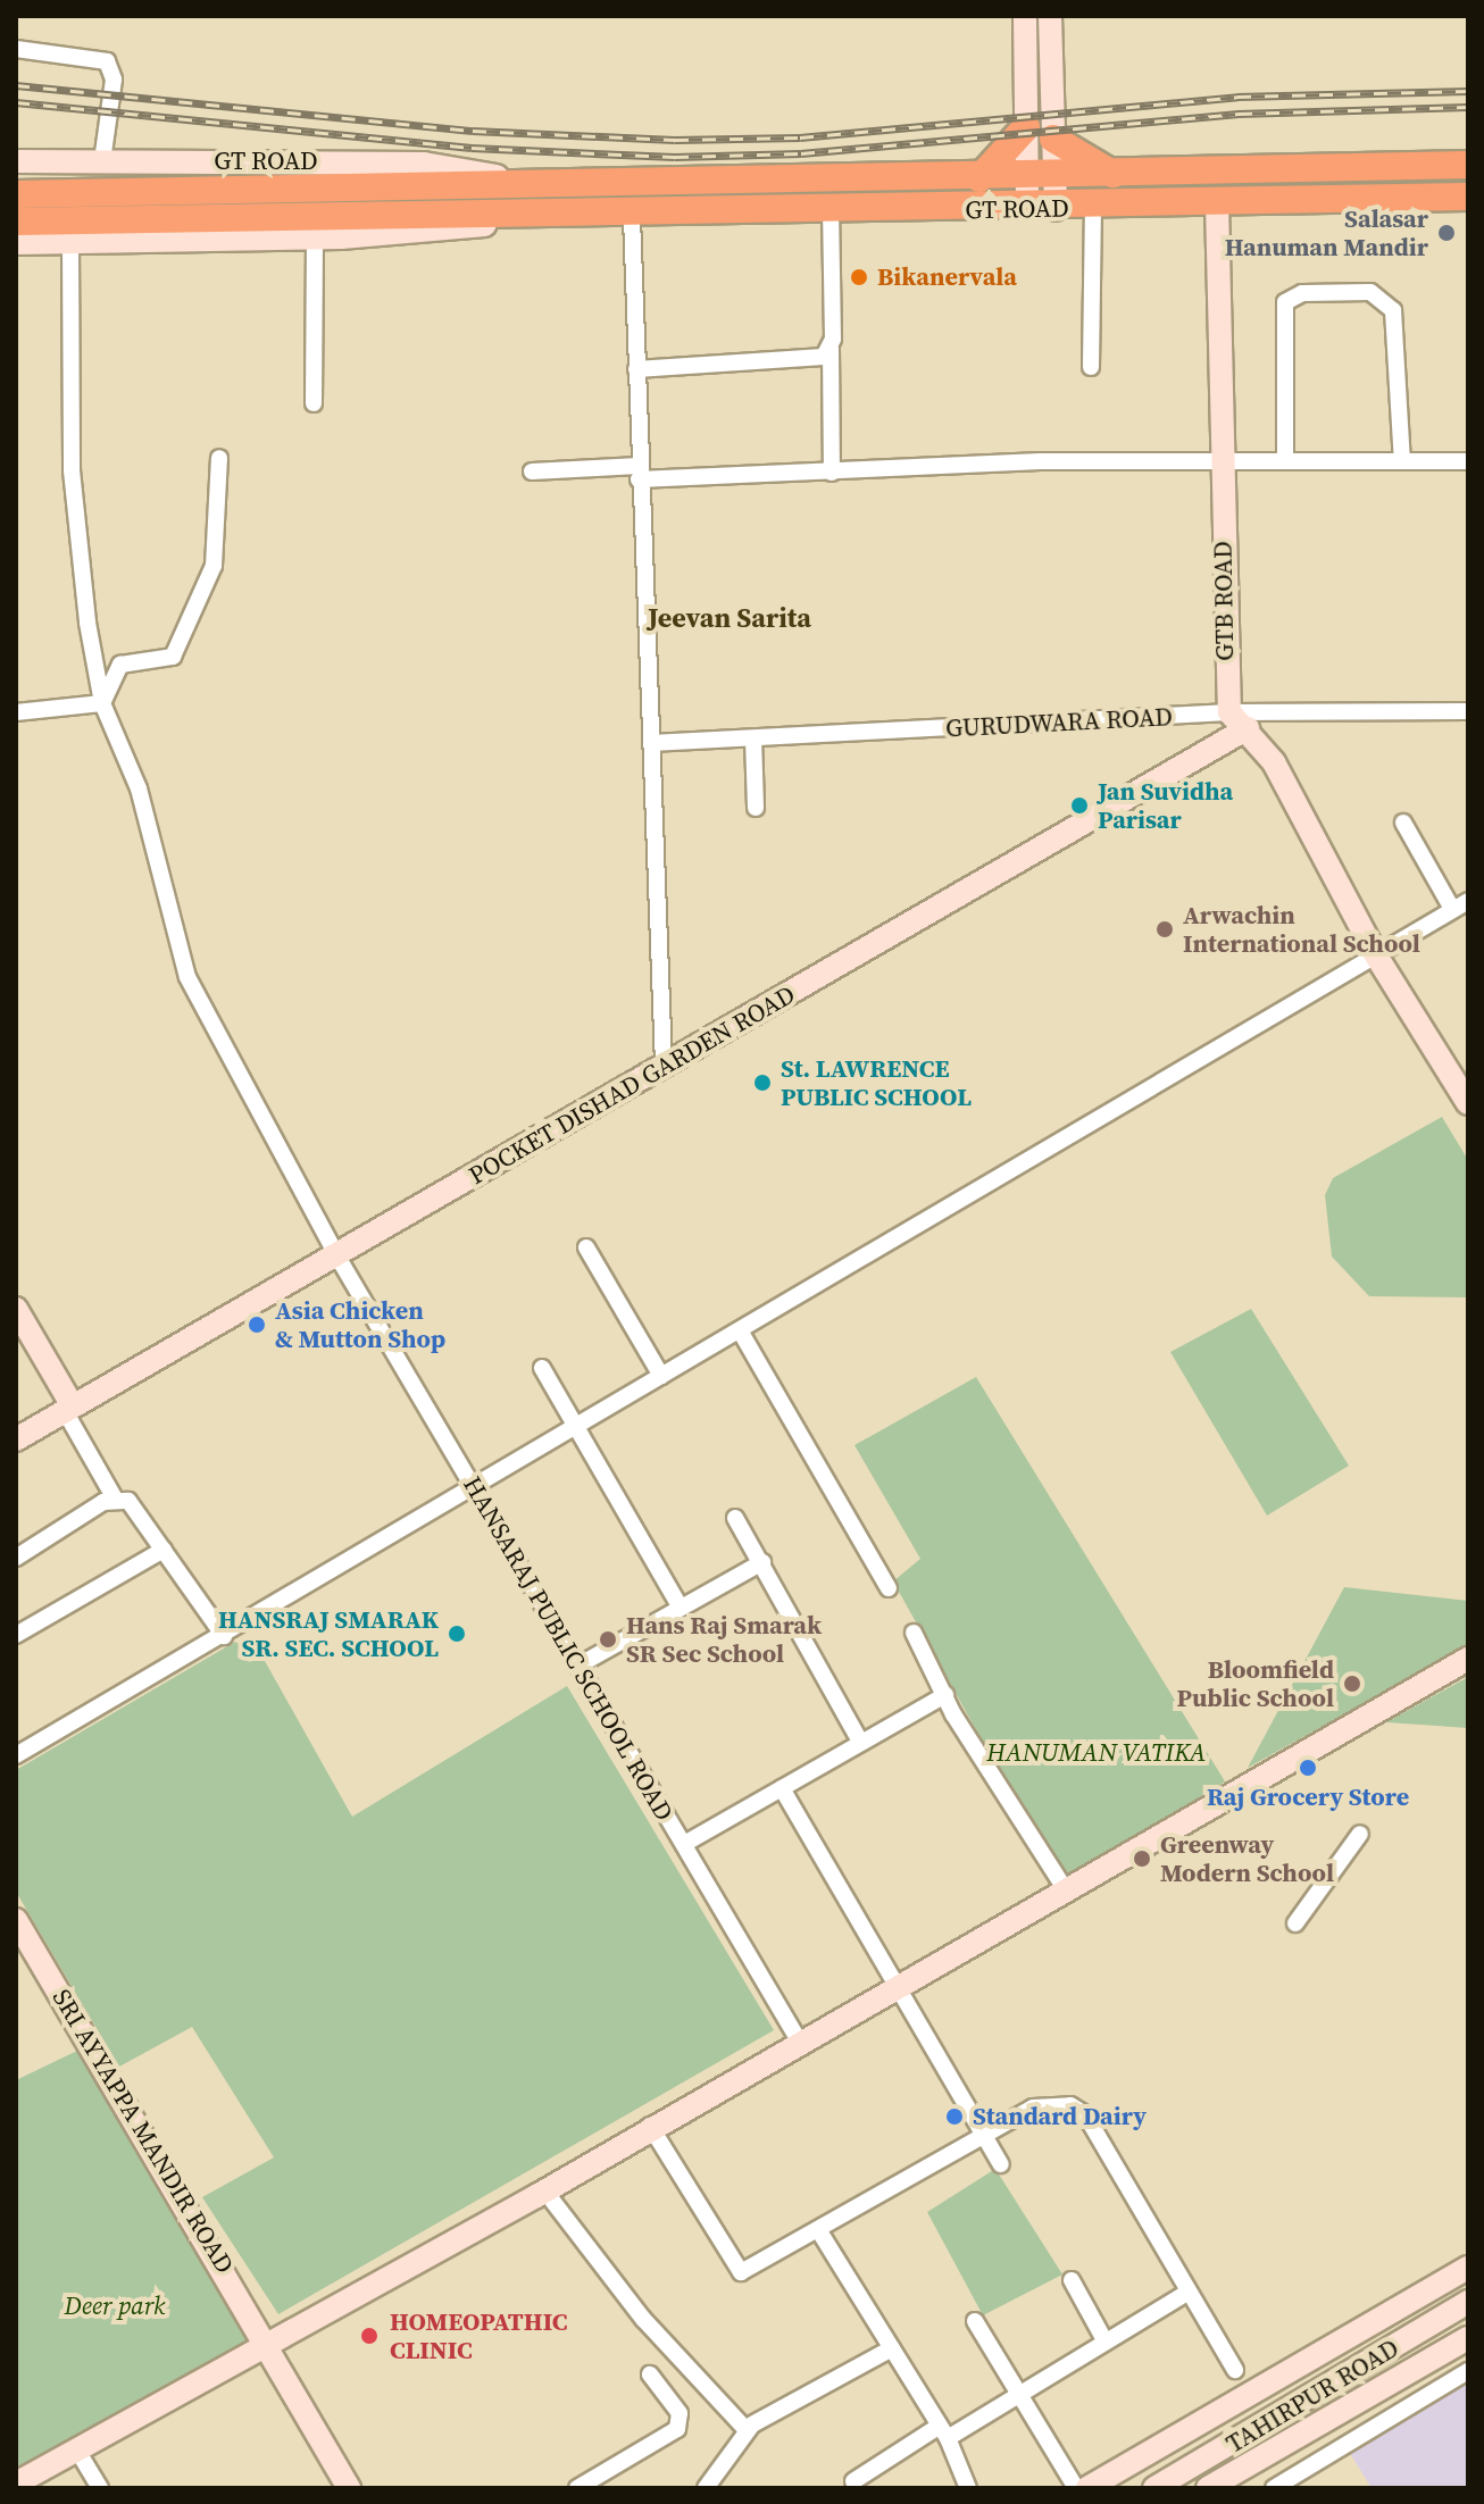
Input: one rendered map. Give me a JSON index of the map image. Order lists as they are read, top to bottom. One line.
{"streets":{"highway":["GT ROAD"],"street":["GTB ROAD","GURUDWARA ROAD","POCKET DISHAD GARDEN ROAD","HANSARAJ PUBLIC SCHOOL ROAD","SRI AYYAPPA MANDIR ROAD","TAHIRPUR ROAD"]},"crossings":[["GT ROAD","GTB ROAD"],["GT ROAD","HANSARAJ PUBLIC SCHOOL ROAD"],["GTB ROAD","GURUDWARA ROAD"],["POCKET DISHAD GARDEN ROAD","HANSARAJ PUBLIC SCHOOL ROAD"]],"districts":["Jeevan Sarita"],"parks":["HANUMAN VATIKA","Deer park"],"places":["Salasar Hanuman Mandir","Bikanervala","Jan Suvidha Parisar","Arwachin International School","St. LAWRENCE PUBLIC SCHOOL","Asia Chicken & Mutton Shop","HANSRAJ SMARAK SR. SEC. SCHOOL","Hans Raj Smarak SR Sec School","Bloomfield Public School","Raj Grocery Store","Greenway Modern School","Standard Dairy","HOMEOPATHIC CLINIC"]}
